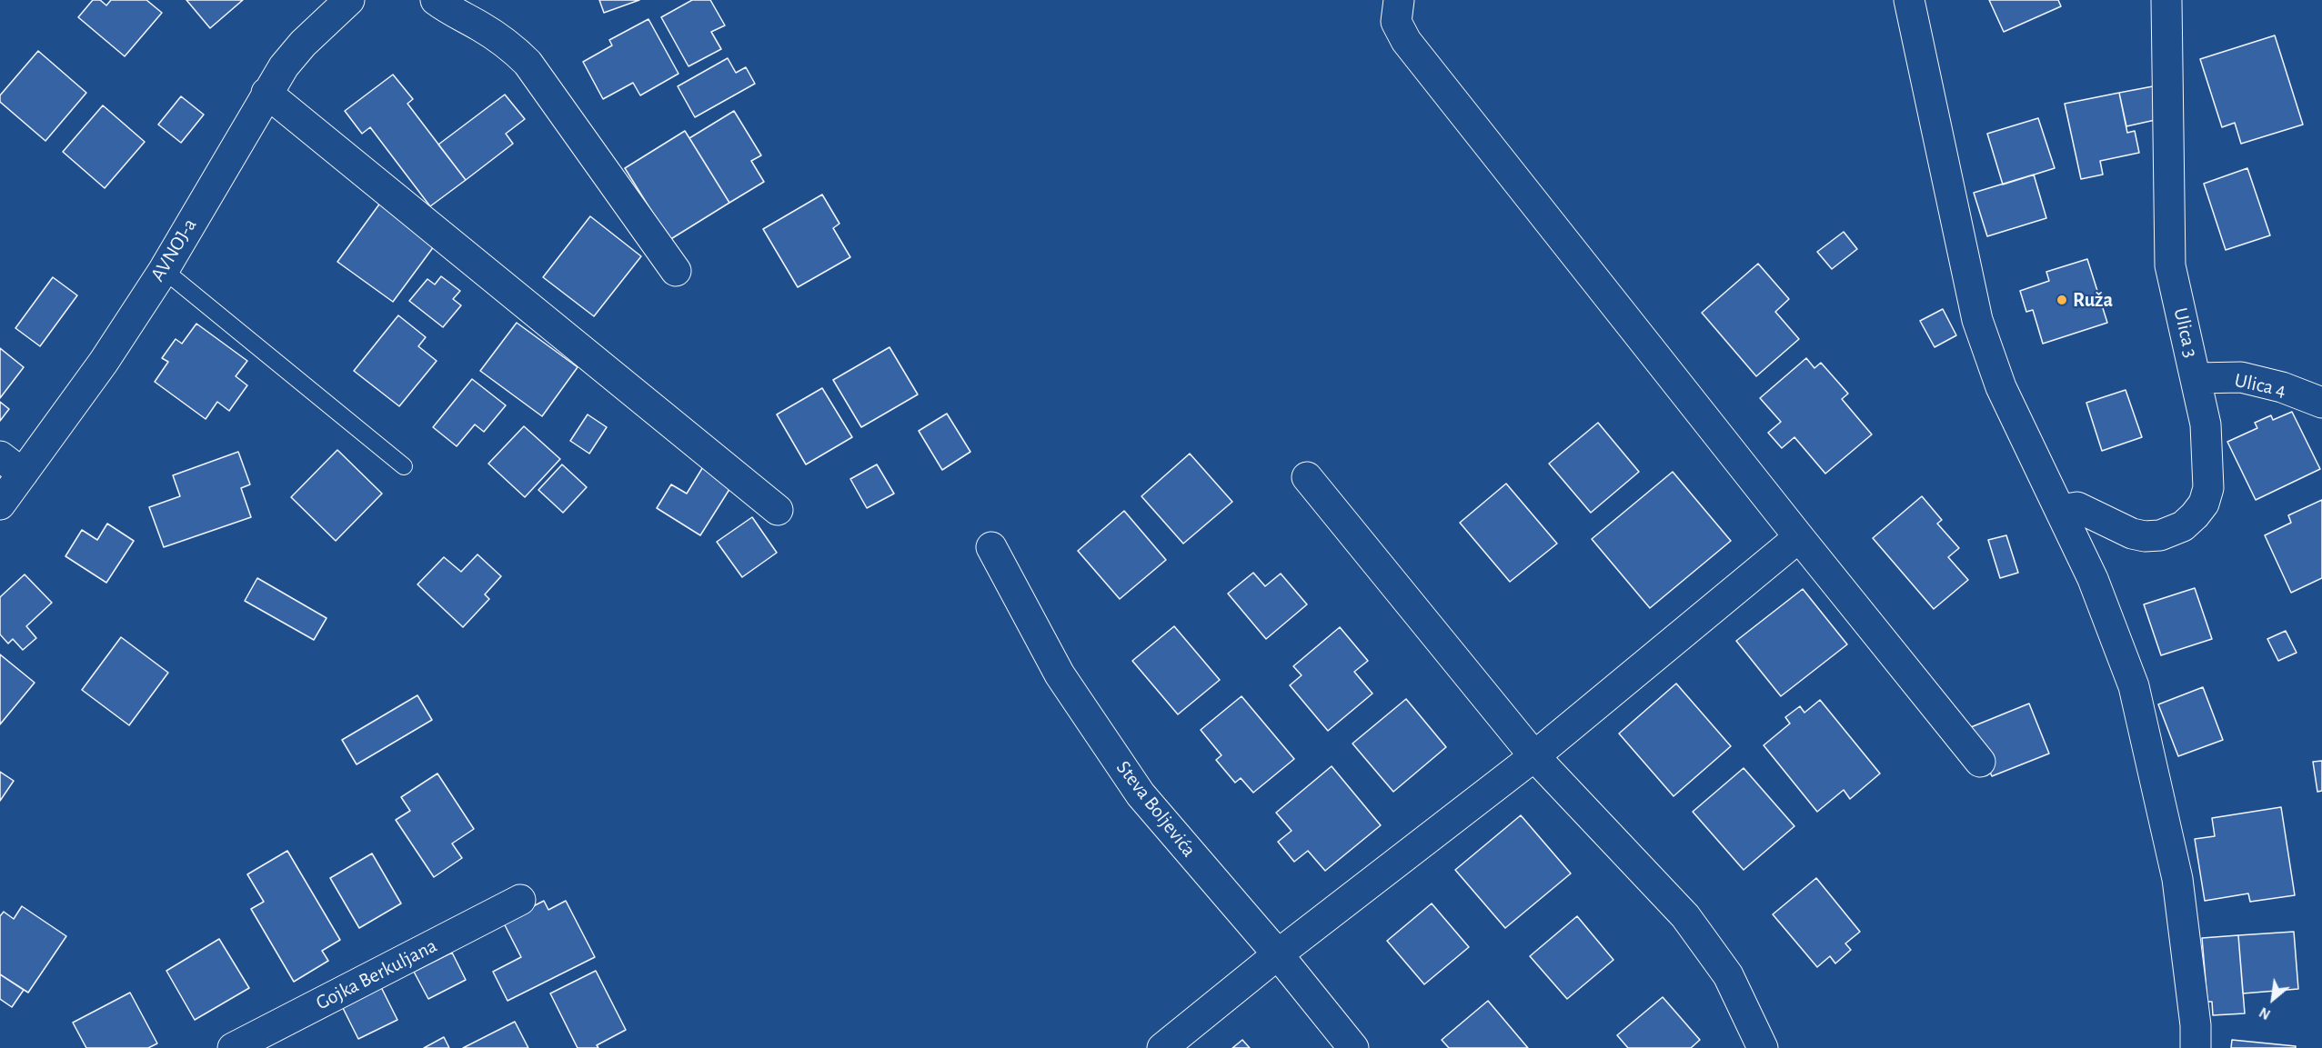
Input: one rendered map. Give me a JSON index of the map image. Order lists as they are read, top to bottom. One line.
{"streets":{"street":["AVNOJ-a","Ulica 3","Ulica 4","Steva Boljevića","Gojka Berkuljana"]},"crossings":[["Ulica 3","Ulica 4"]],"places":["Ruža"],"north":"bottom left"}
